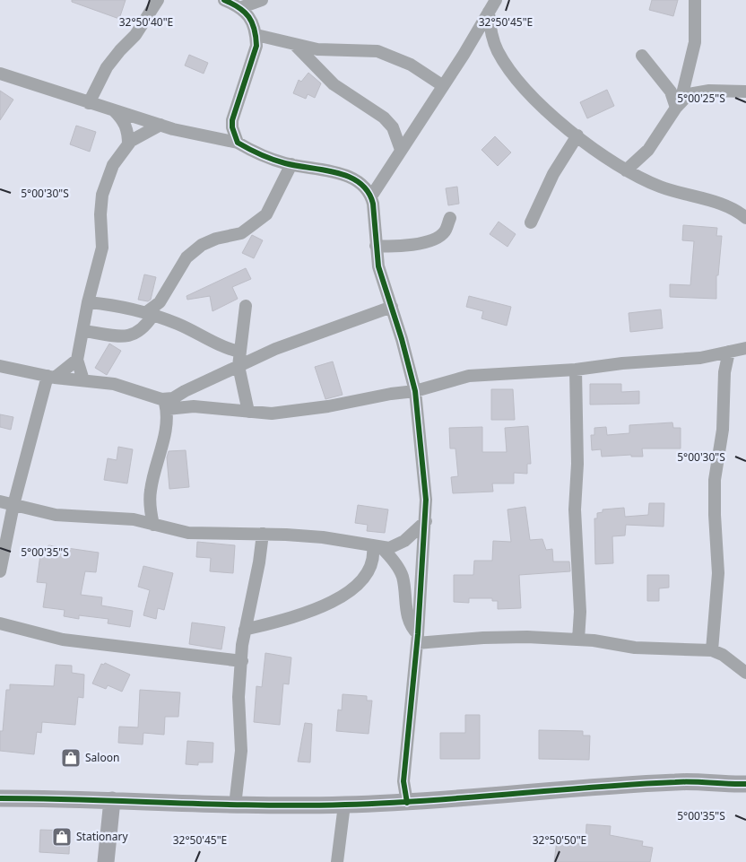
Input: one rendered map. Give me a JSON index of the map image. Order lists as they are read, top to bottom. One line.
{"places":{"shop":["Saloon","Stationary"]},"coordinates":["32°50'45\"E","32°50'40\"E","5°00'25\"S","5°00'30\"S","5°00'35\"S","32°50'50\"E"]}
